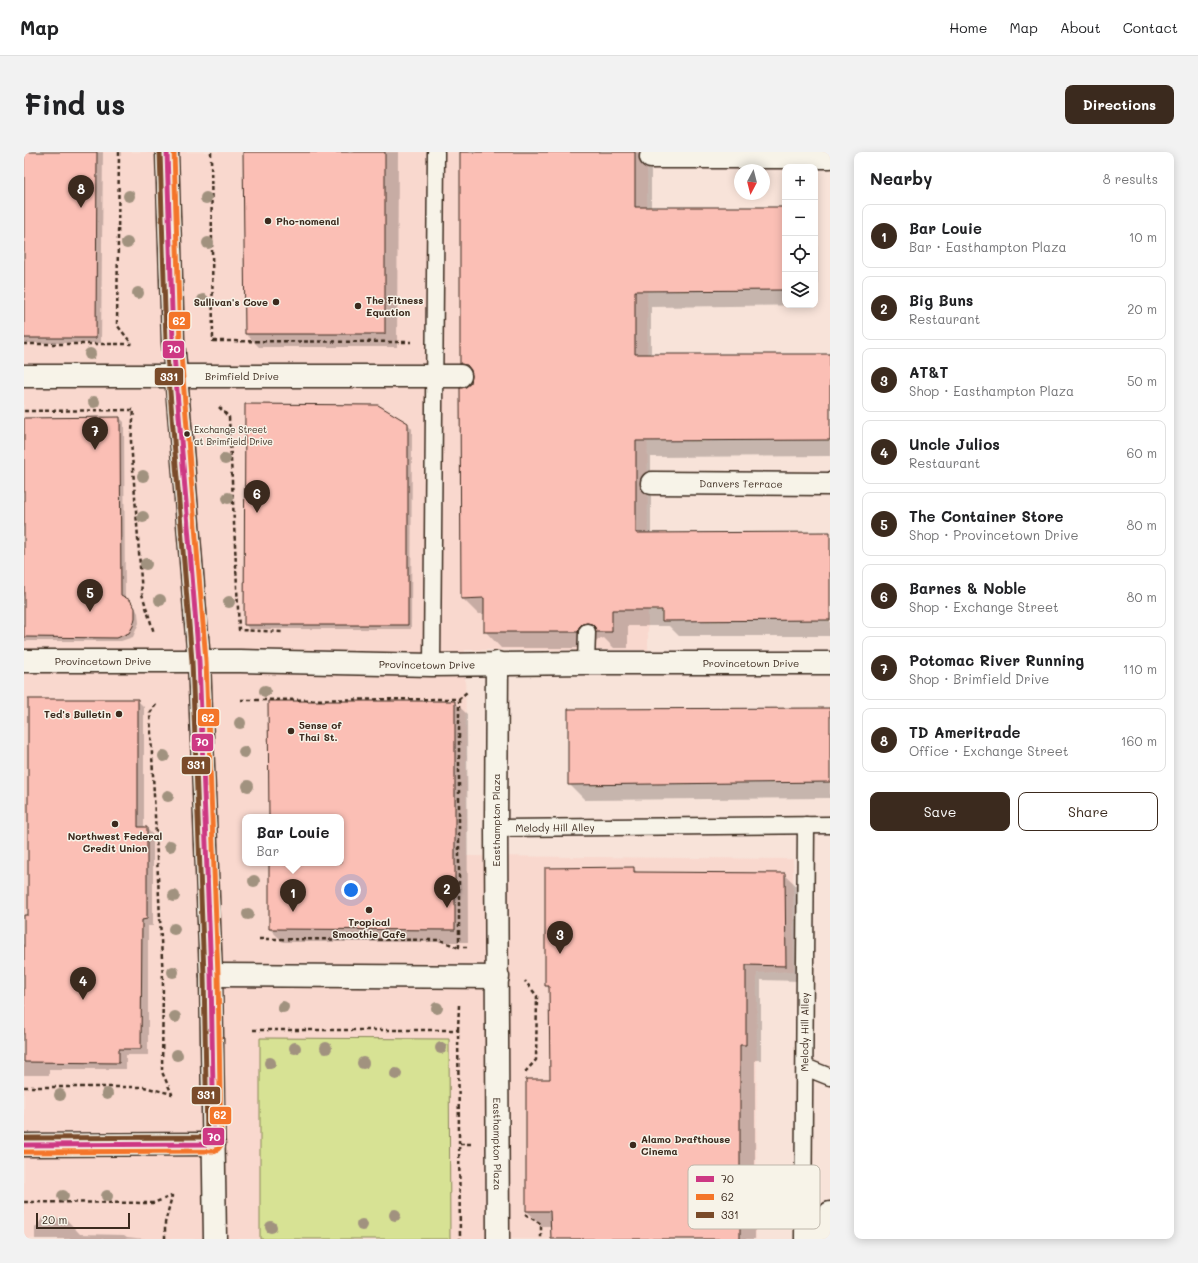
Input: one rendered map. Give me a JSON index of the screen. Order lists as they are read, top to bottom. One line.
{"streets":{"street":["Brimfield Drive","Danvers Terrace","Provincetown Drive","Easthampton Plaza"],"lane":["Melody Hill Alley"]},"crossings":[["Provincetown Drive","Easthampton Plaza"],["Easthampton Plaza","Melody Hill Alley"]],"places":["Pho-nomenal","Sullivan's Cove","The Fitness Equation","Exchange Street at Brimfield Drive","Ted's Bulletin","5ense of Thai St.","Northwest Federal Credit Union","Tropical Smoothie Cafe","Alamo Drafthouse Cinema"],"lines":["transit line 70","transit line 62","transit line 331"],"legend":["70","62","331"],"scale_bar":"20 m","north":"bottom","page":{"header":"Map","nav":["Home","Map","About","Contact"],"buttons":["Directions",["Save","Share"]],"title":"Find us","heading":["Nearby","8 results"],"map_buttons":["+","−"],"pins":["8","7","6","5","2","1","3","4"],"list":[{"mark":"1","name":"Bar Louie","note":"Bar · Easthampton Plaza","value":"10 m"},{"mark":"2","name":"Big Buns","note":"Restaurant","value":"20 m"},{"mark":"3","name":"AT&T","note":"Shop · Easthampton Plaza","value":"50 m"},{"mark":"4","name":"Uncle Julios","note":"Restaurant","value":"60 m"},{"mark":"5","name":"The Container Store","note":"Shop · Provincetown Drive","value":"80 m"},{"mark":"6","name":"Barnes & Noble","note":"Shop · Exchange Street","value":"80 m"},{"mark":"7","name":"Potomac River Running","note":"Shop · Brimfield Drive","value":"110 m"},{"mark":"8","name":"TD Ameritrade","note":"Office · Exchange Street","value":"160 m"}],"popup":["Bar Louie","Bar"],"scale":"20 m"}}
